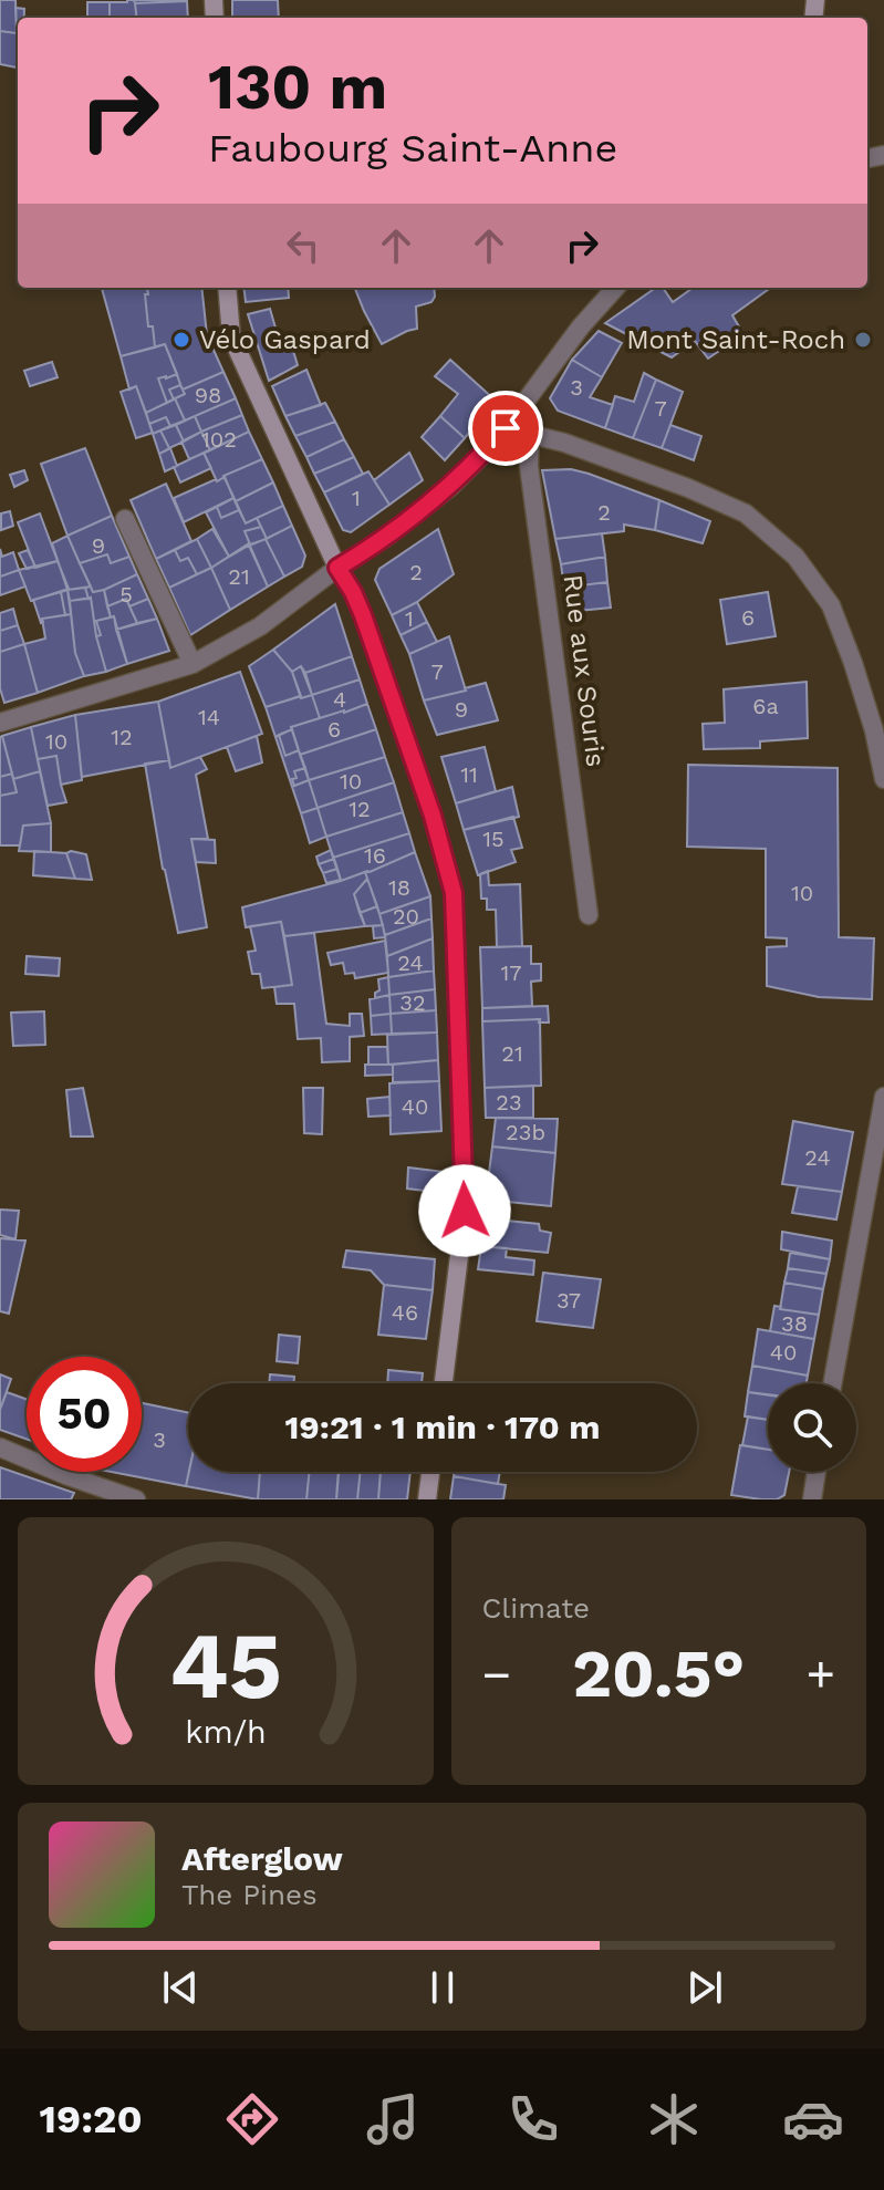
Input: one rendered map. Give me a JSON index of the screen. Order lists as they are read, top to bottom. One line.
{"streets":{"street":["Rue aux Souris"]},"places":["Vélo Gaspard","Mont Saint-Roch"],"house_numbers":["3","98","7","102","1","2","9","2","21","5","6","1","7","4","6a","9","14","6","12","10","11","10","12","15","16","18","10","20","24","17","32","21","23","40","23b","24","37","46","38","40","3"],"page":{"turn":["130 m","Faubourg Saint-Anne"],"limit":"50","trip":"19:21 · 1 min · 170 m","tile":"Climate","heat":["−","20.5°","+"],"song":["Afterglow","The Pines"],"tabs":"19:20","gauge":["45","km/h"]}}
